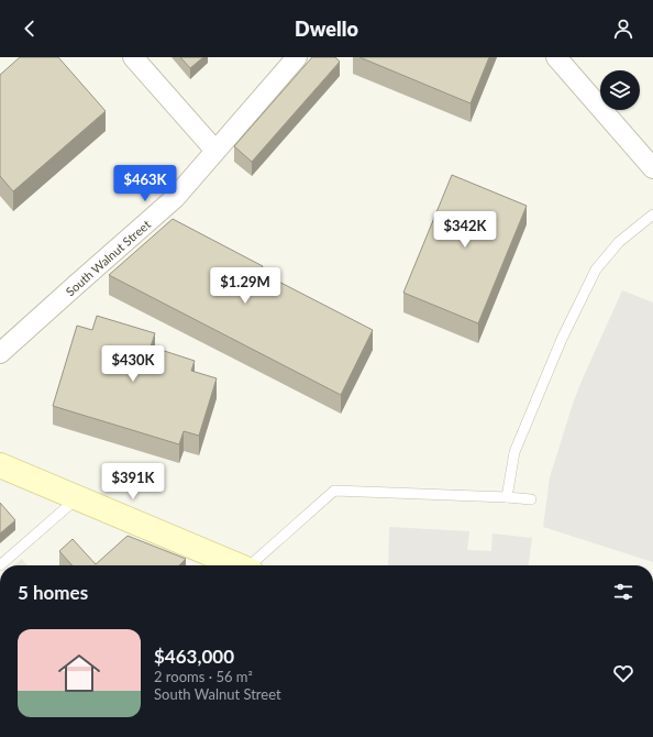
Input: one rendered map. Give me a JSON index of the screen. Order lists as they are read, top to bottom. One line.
{"streets":{"street":["South Walnut Street"]},"page":{"header":"Dwello","price":["$463K","$342K","$1.29M","$430K","$391K"],"heading":"5 homes","list":[{"name":"$463,000","note":"2 rooms · 56 m² · South Walnut Street"}]}}
